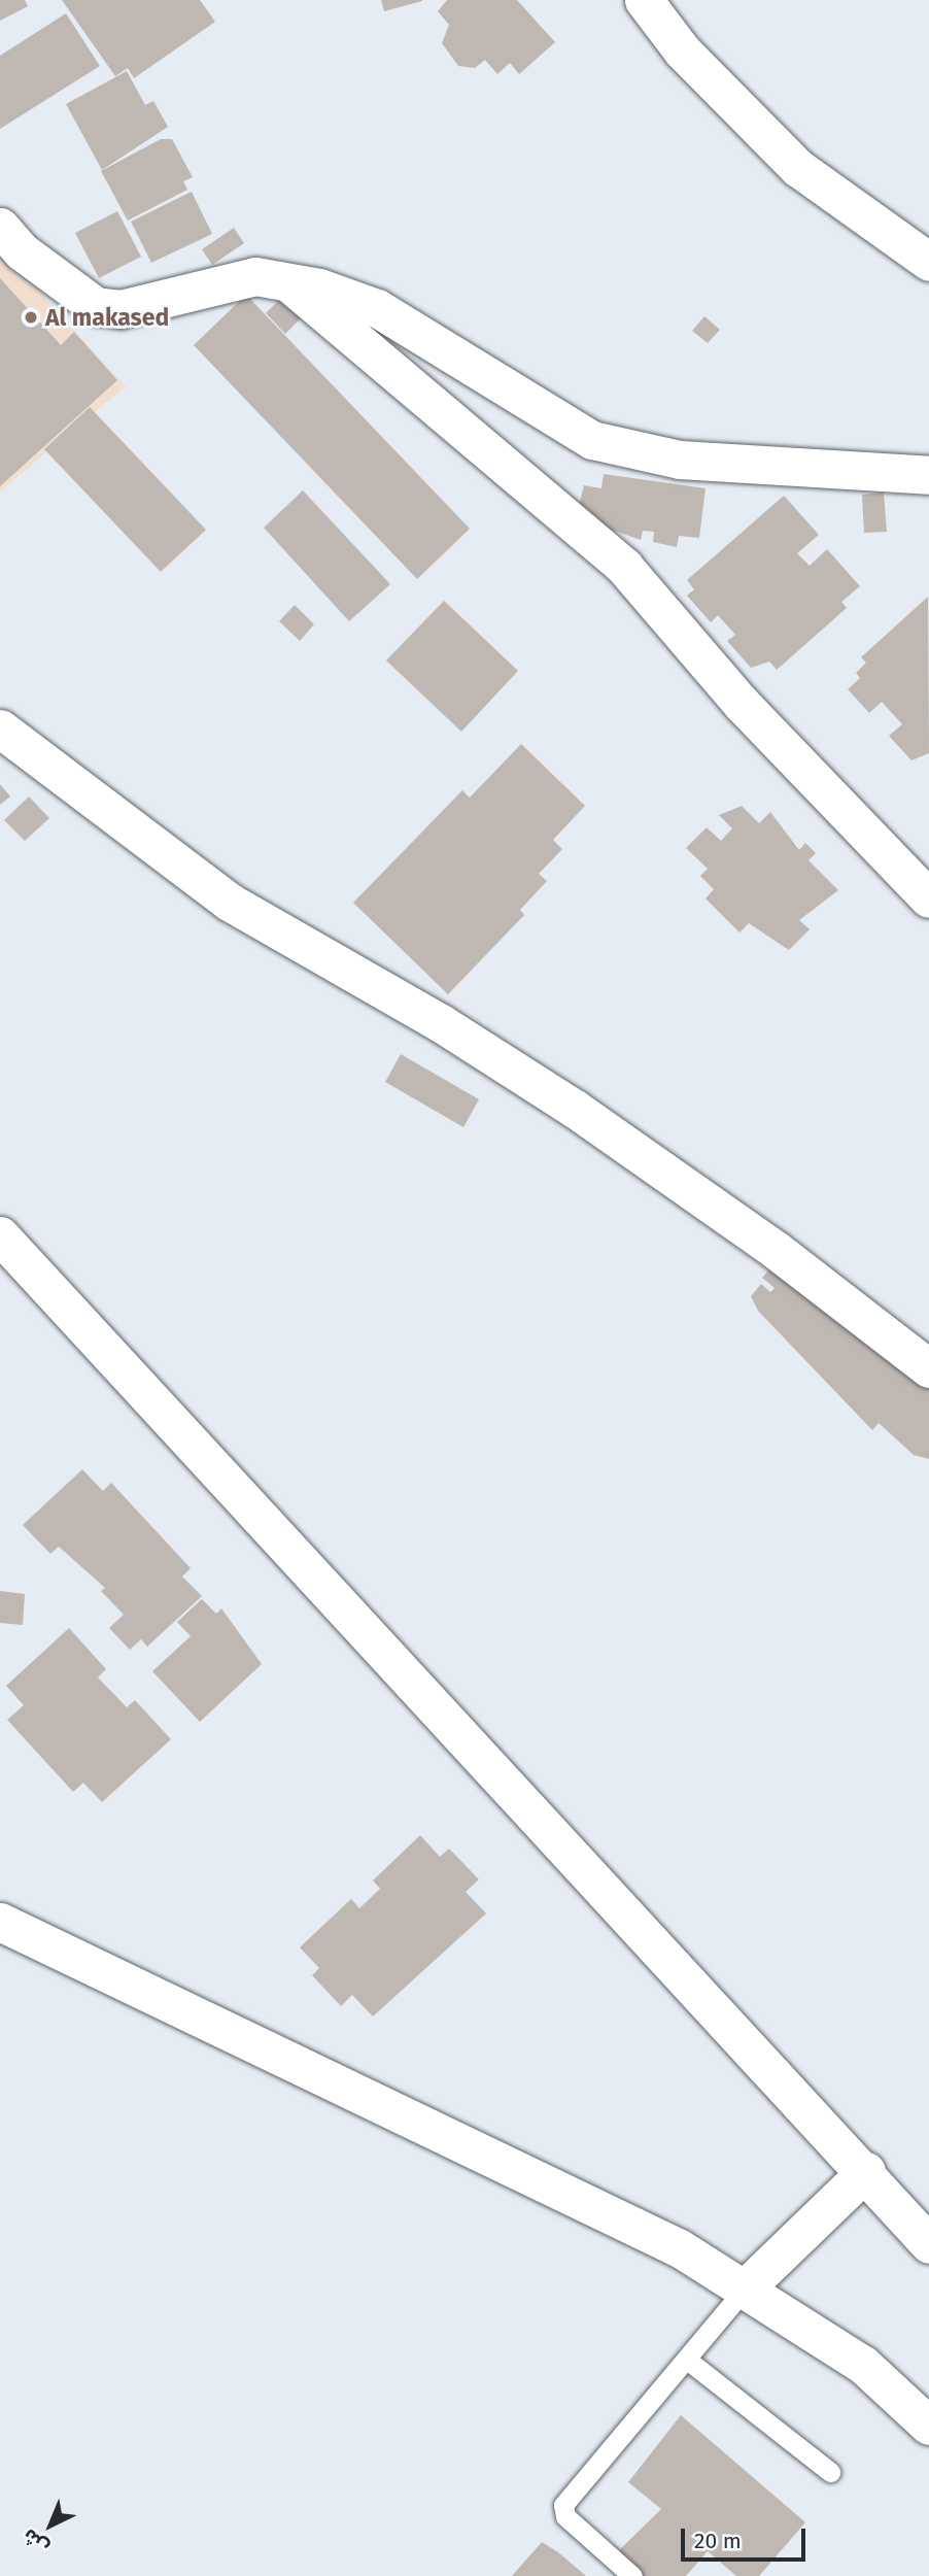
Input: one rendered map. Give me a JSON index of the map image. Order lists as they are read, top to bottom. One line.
{"places":["Al makased"],"scale_bar":"20 m","north":"bottom left"}
